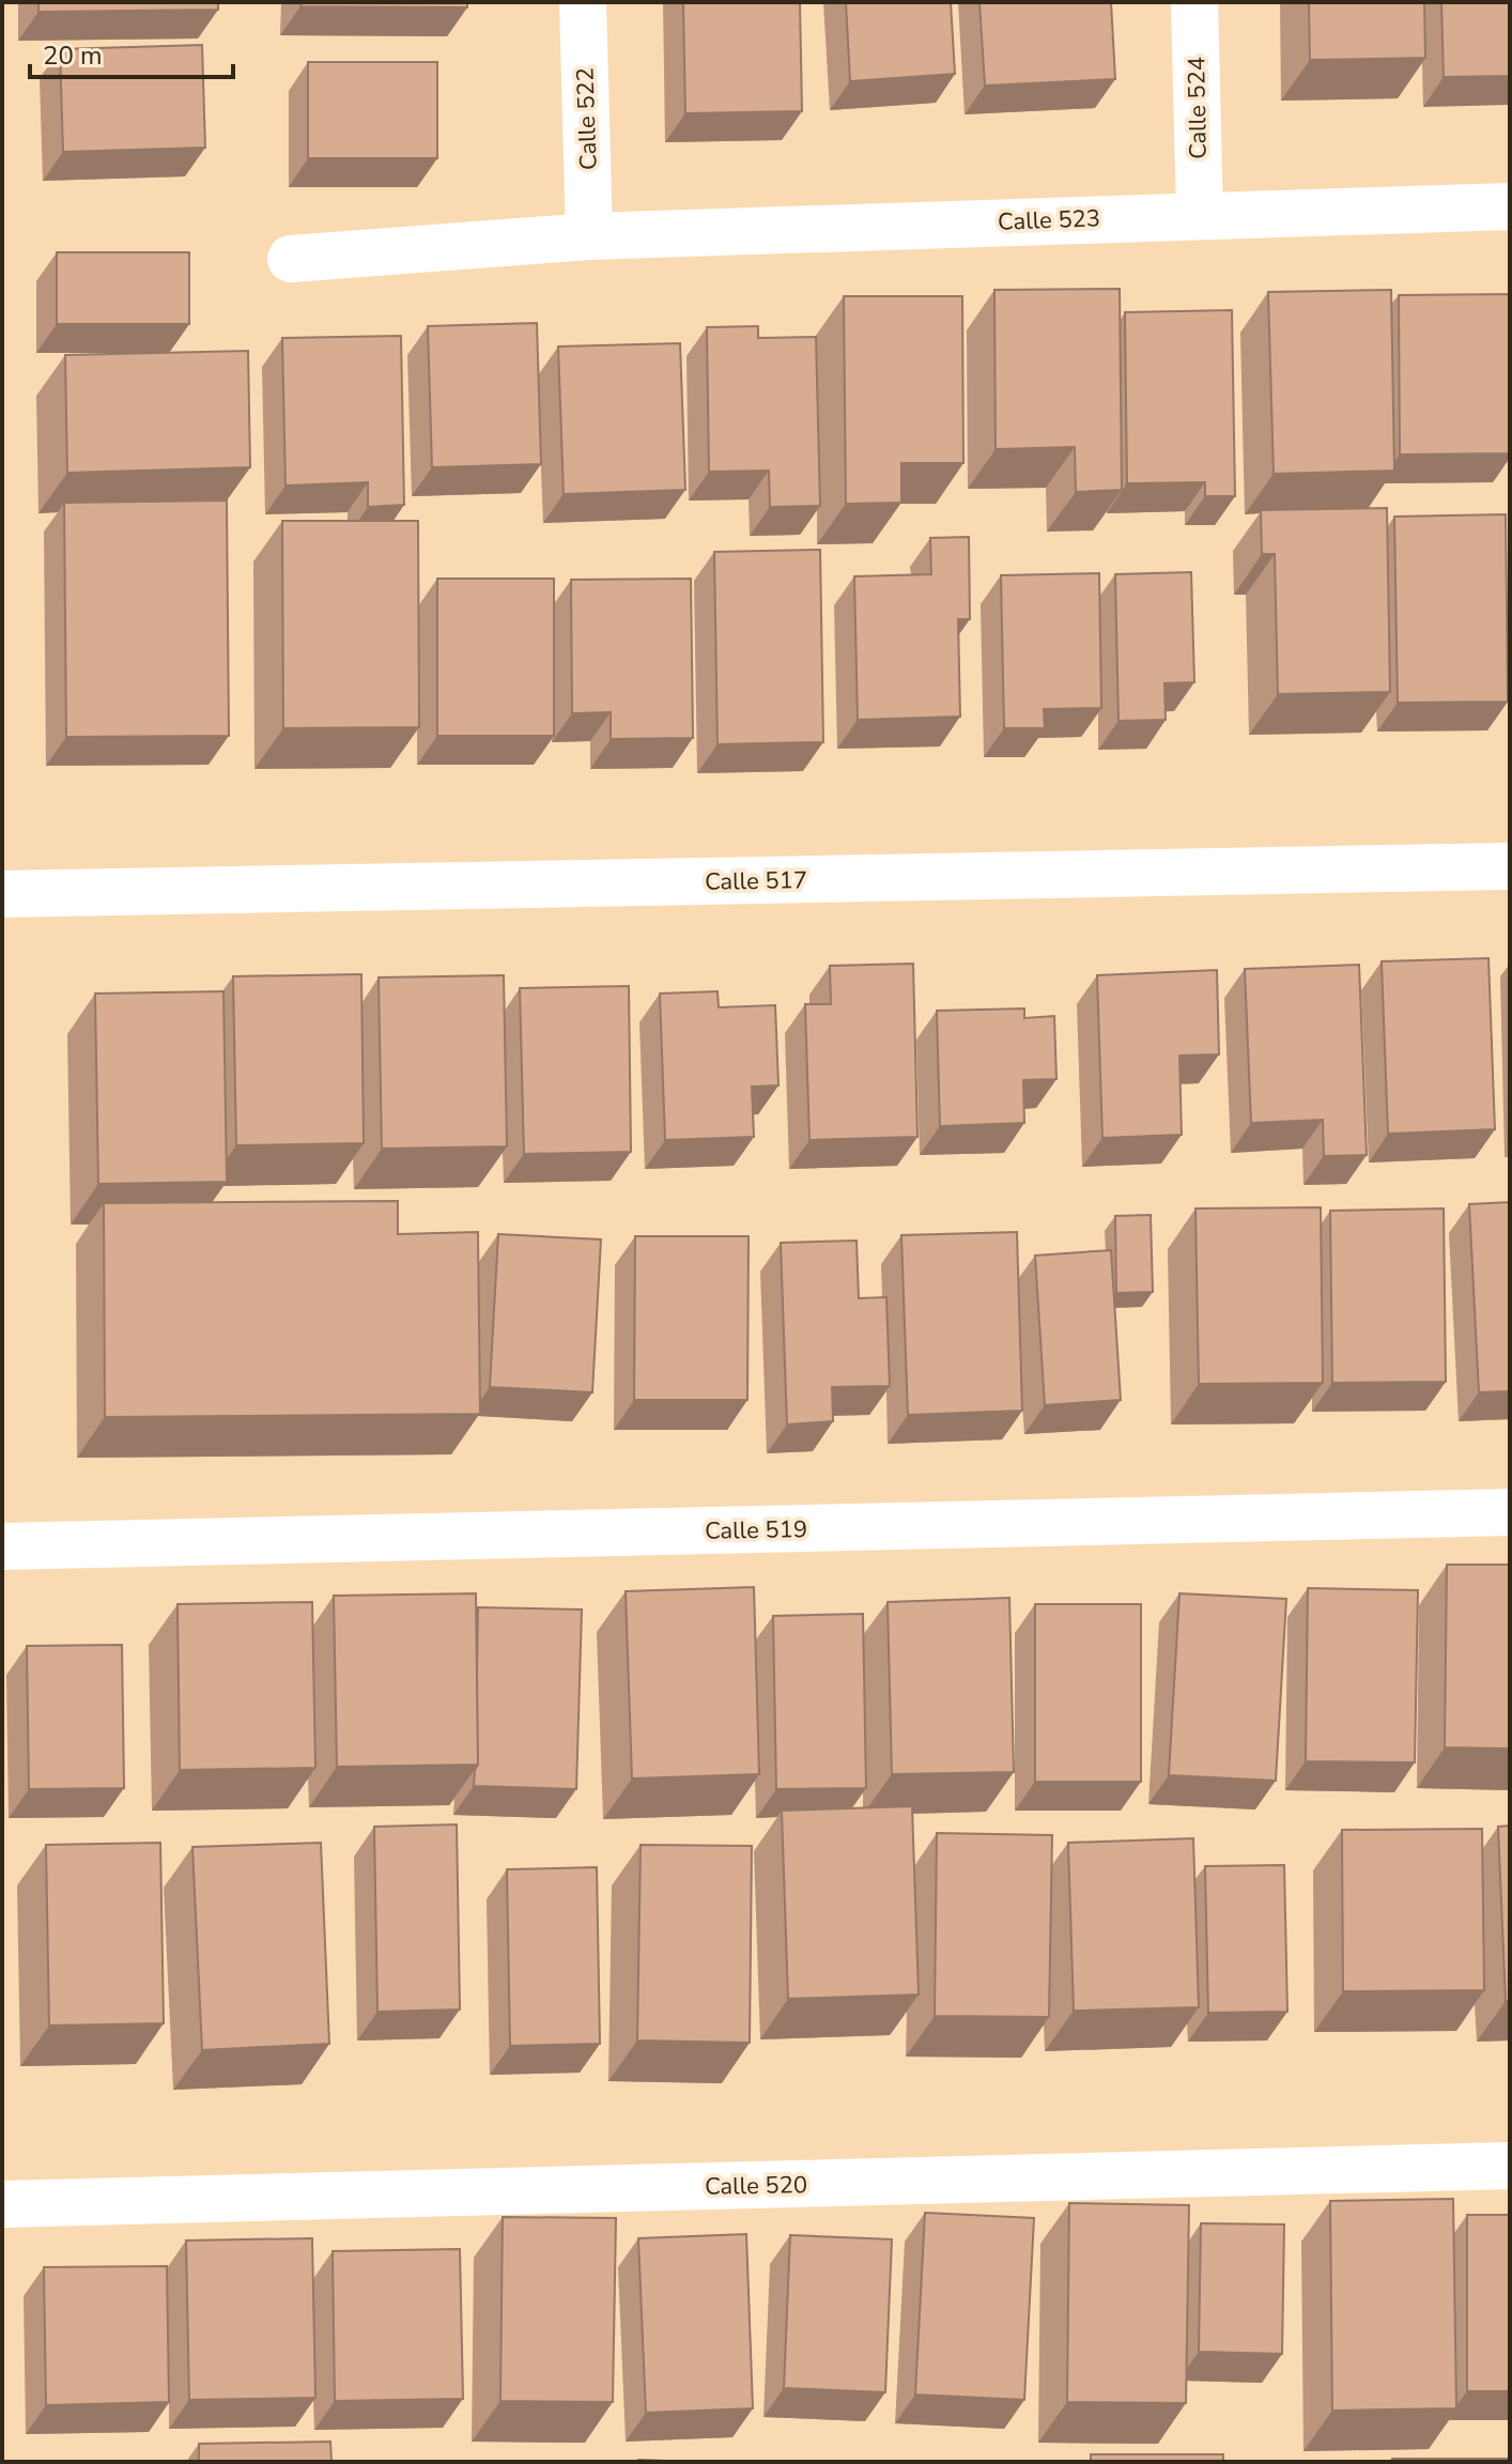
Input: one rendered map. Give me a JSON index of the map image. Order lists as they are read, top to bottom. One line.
{"streets":{"street":["Calle 524","Calle 522","Calle 523","Calle 517","Calle 519","Calle 520"]},"crossings":[["Calle 524","Calle 523"],["Calle 522","Calle 523"]],"scale_bar":"20 m"}
